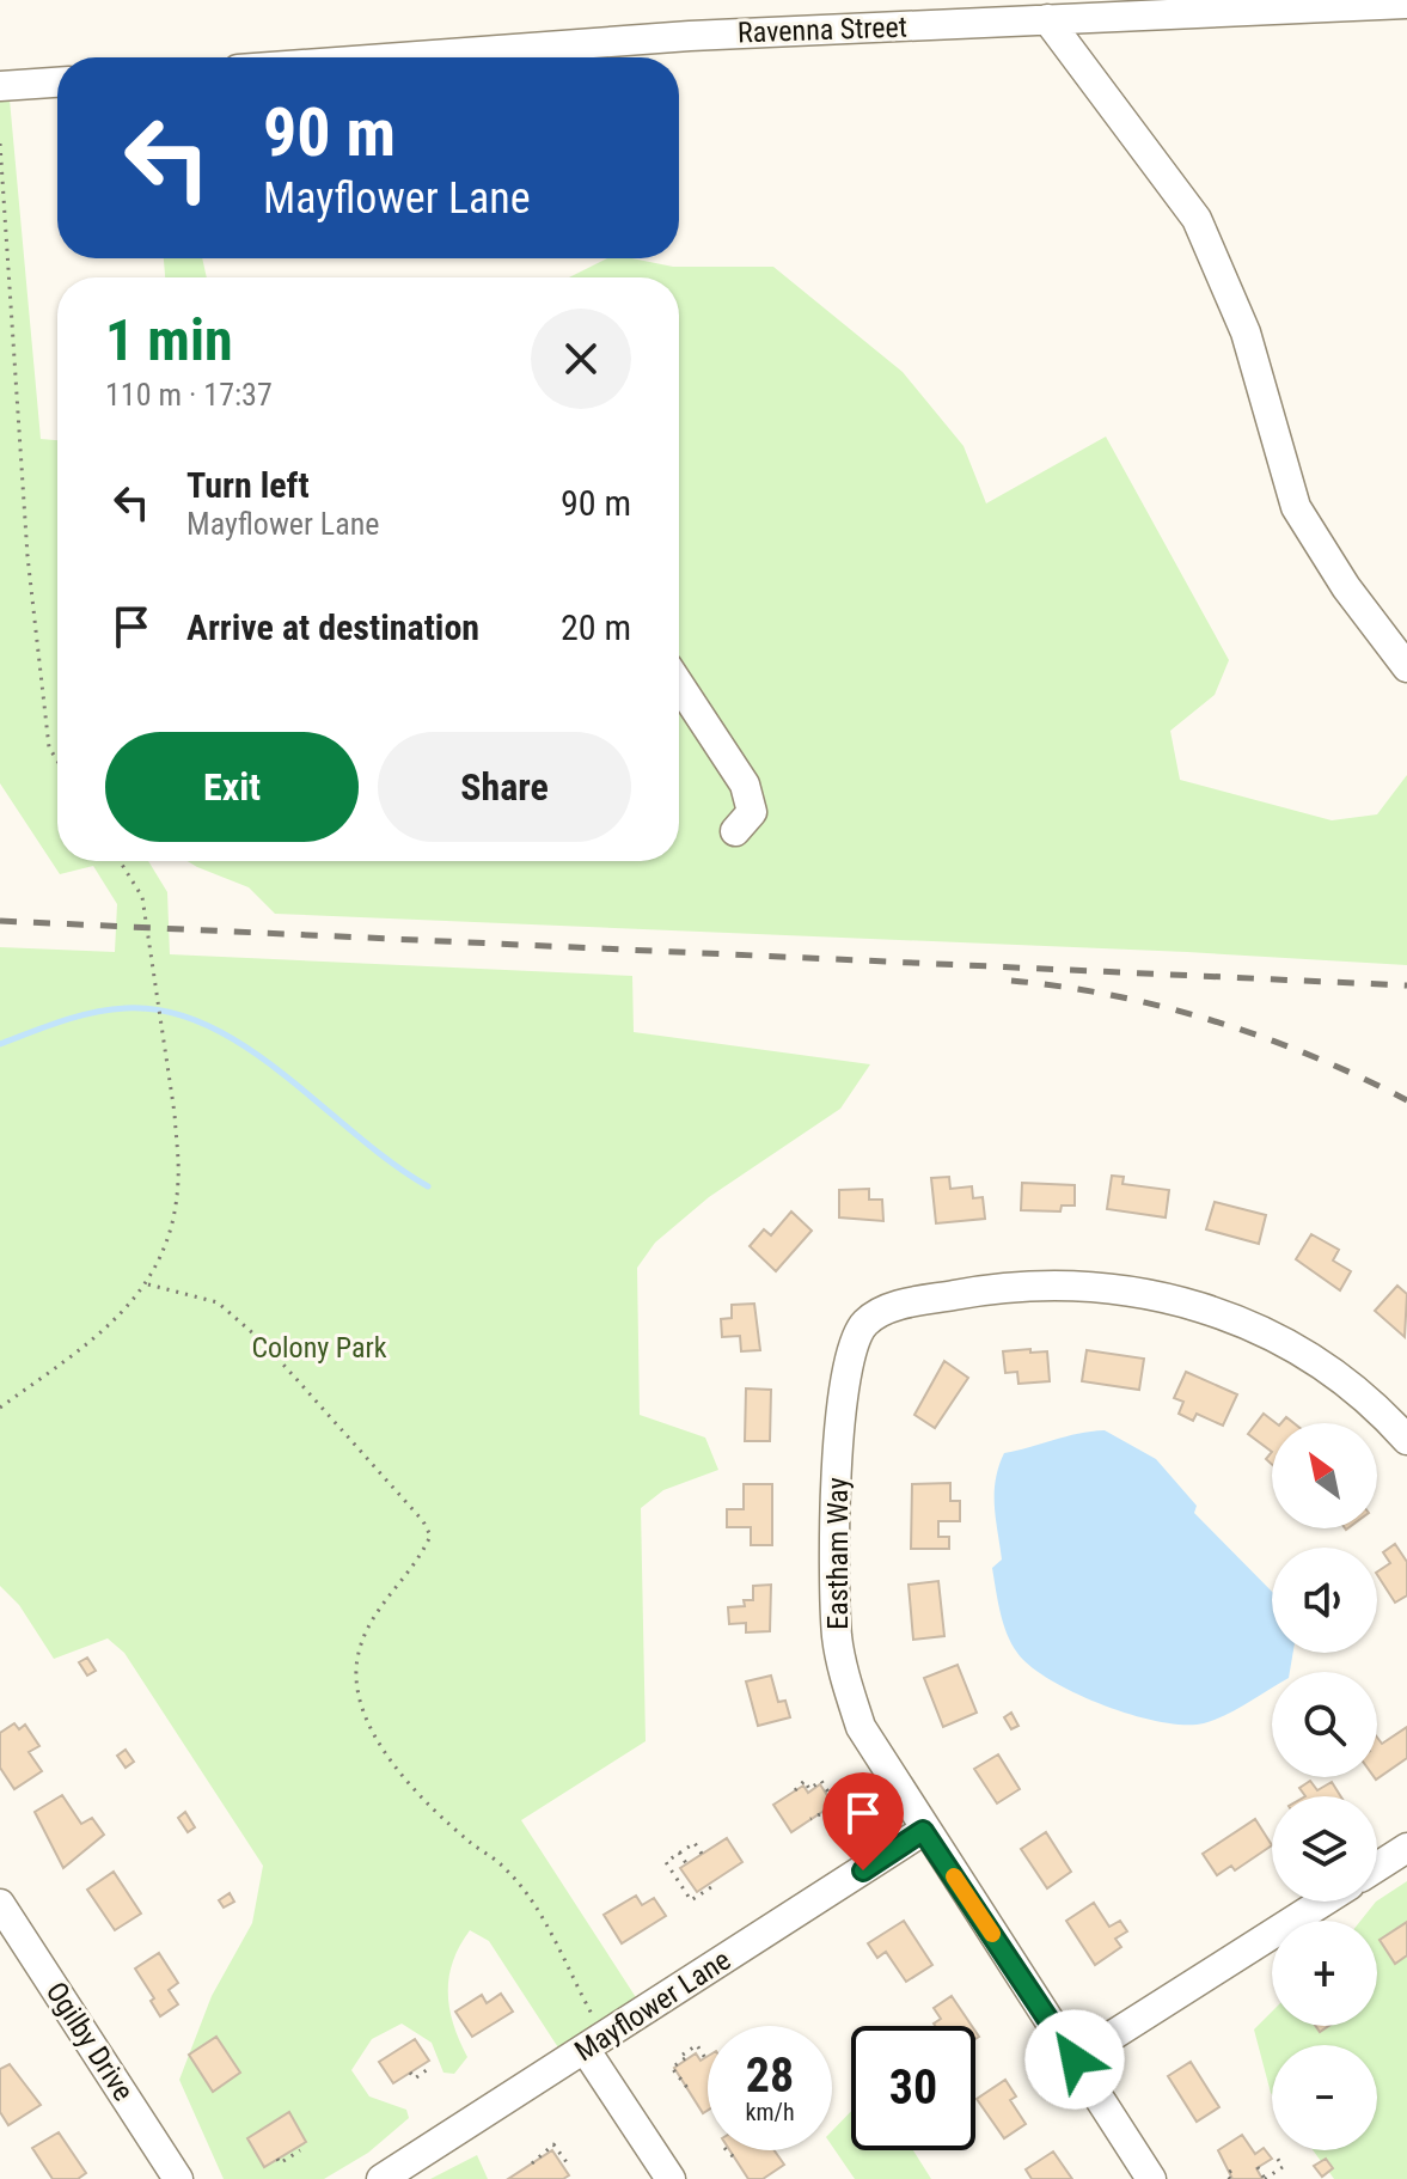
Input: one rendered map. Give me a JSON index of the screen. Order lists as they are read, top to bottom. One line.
{"streets":{"street":["Ravenna Street","Eastham Way","Mayflower Lane","Ogilby Drive"]},"crossings":[["Eastham Way","Mayflower Lane"]],"parks":["Colony Park"],"north":"top left","page":{"turn":["90 m","Mayflower Lane"],"heading":["1 min","110 m · 17:37"],"list":[{"name":"Turn left","note":"Mayflower Lane","value":"90 m"},{"name":"Arrive at destination","value":"20 m"}],"buttons":["Exit","Share"],"map_buttons":["+","−"],"speed":"28 km/h","limit":"30"}}
